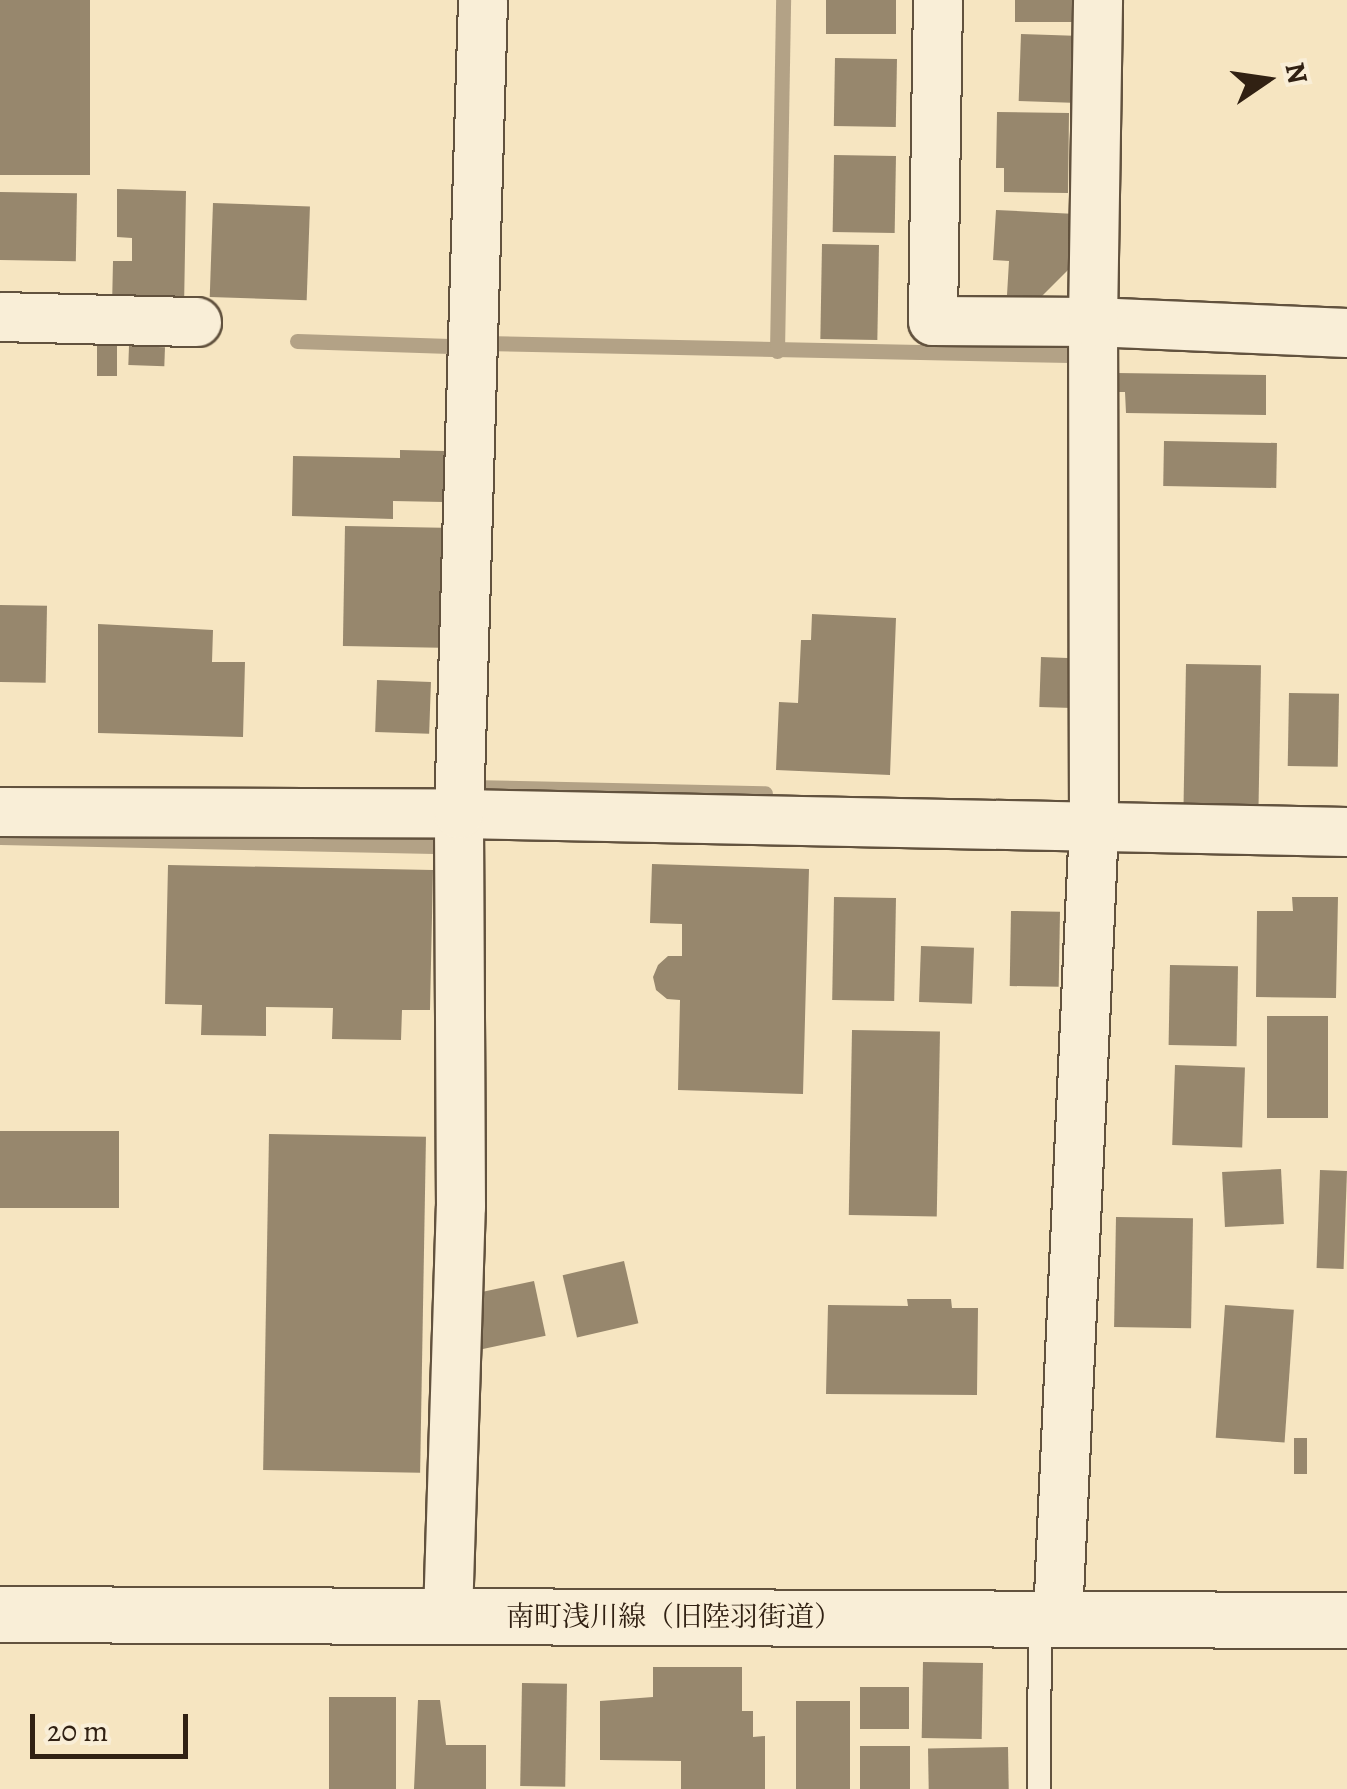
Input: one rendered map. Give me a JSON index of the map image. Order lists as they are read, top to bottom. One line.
{"streets":{"street":["南町浅川線（旧陸羽街道）"]},"scale_bar":"20 m","north":"right"}
